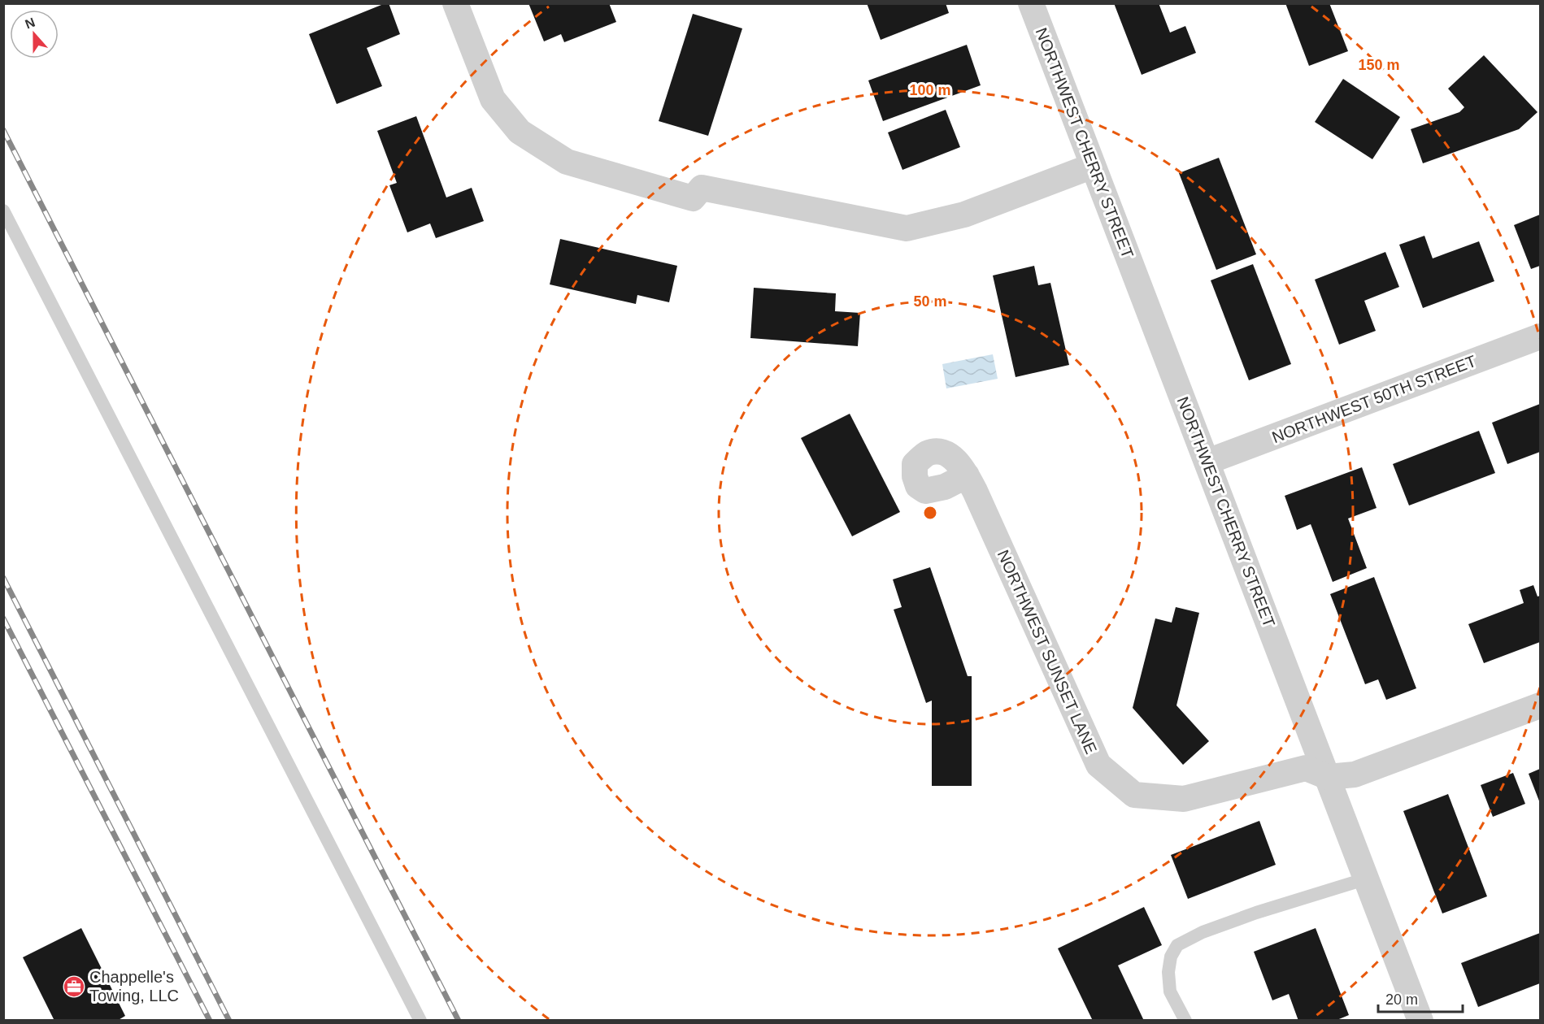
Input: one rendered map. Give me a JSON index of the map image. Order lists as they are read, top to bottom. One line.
{"streets":{"street":["NORTHWEST CHERRY STREET","NORTHWEST 50TH STREET","NORTHWEST SUNSET LANE"]},"crossings":[["NORTHWEST CHERRY STREET","NORTHWEST 50TH STREET"],["NORTHWEST CHERRY STREET","NORTHWEST SUNSET LANE"]],"places":{"office":["Chappelle's Towing, LLC"]},"scale_bar":"20 m","north":"top","rings":["150 m","100 m","50 m"]}
